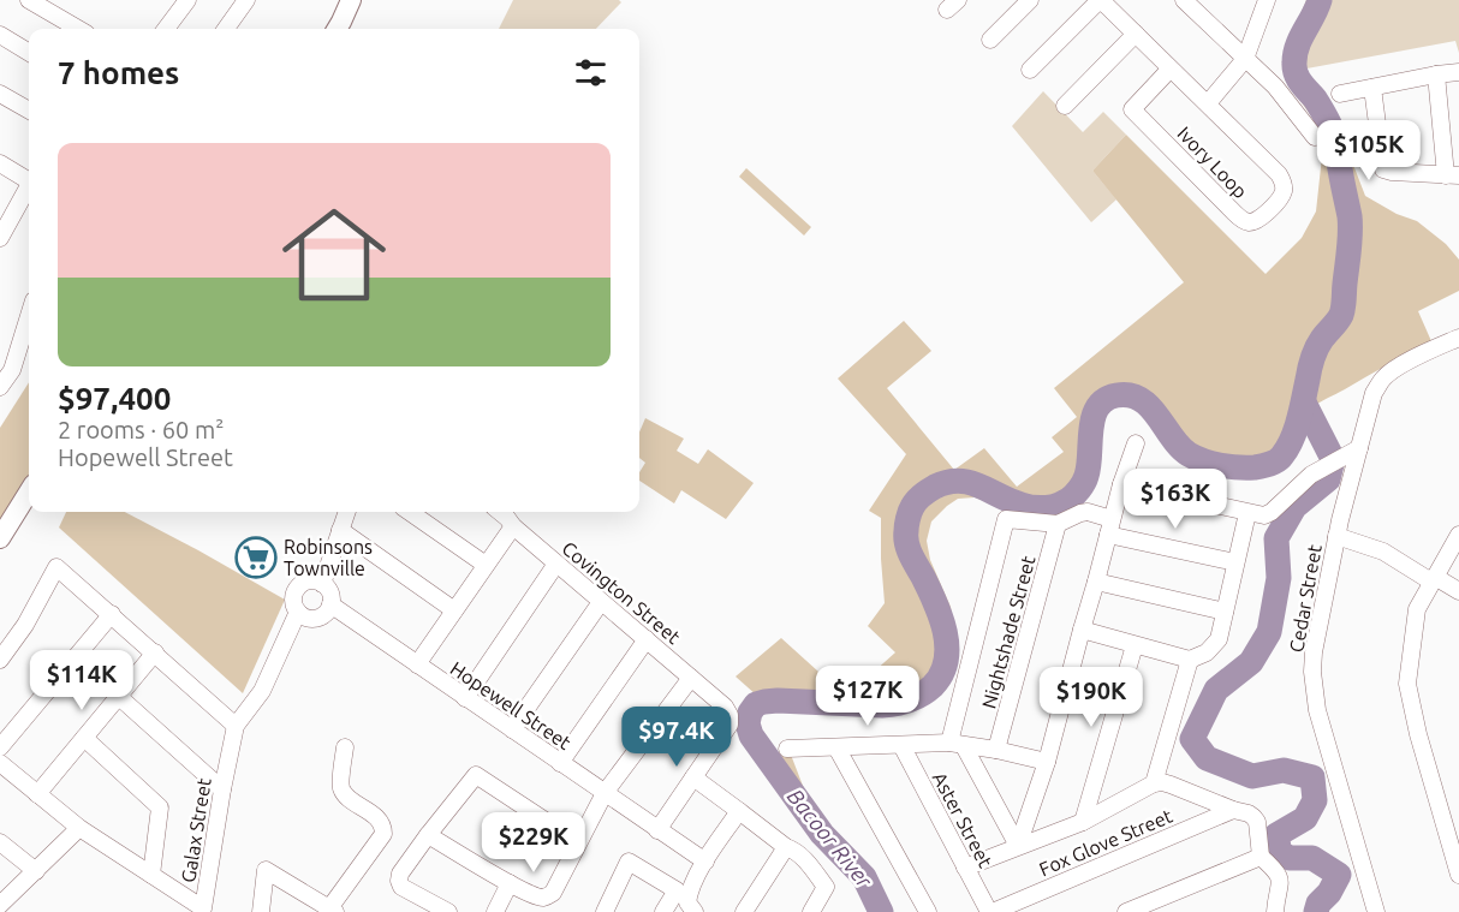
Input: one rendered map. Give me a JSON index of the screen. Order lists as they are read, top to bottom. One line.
{"streets":{"street":["Ivory Loop","Covington Street","Cedar Street","Nightshade Street","Hopewell Street","Aster Street","Galax Street","Fox Glove Street"]},"crossings":[["Hopewell Street","Galax Street"],["Aster Street","Fox Glove Street"]],"water":["Bacoor River"],"places":{"supermarket":["Robinsons Townville"]},"page":{"heading":"7 homes","list":[{"name":"$97,400","note":"2 rooms · 60 m² · Hopewell Street"}],"price":["$105K","$163K","$114K","$127K","$190K","$97.4K","$229K"]}}
